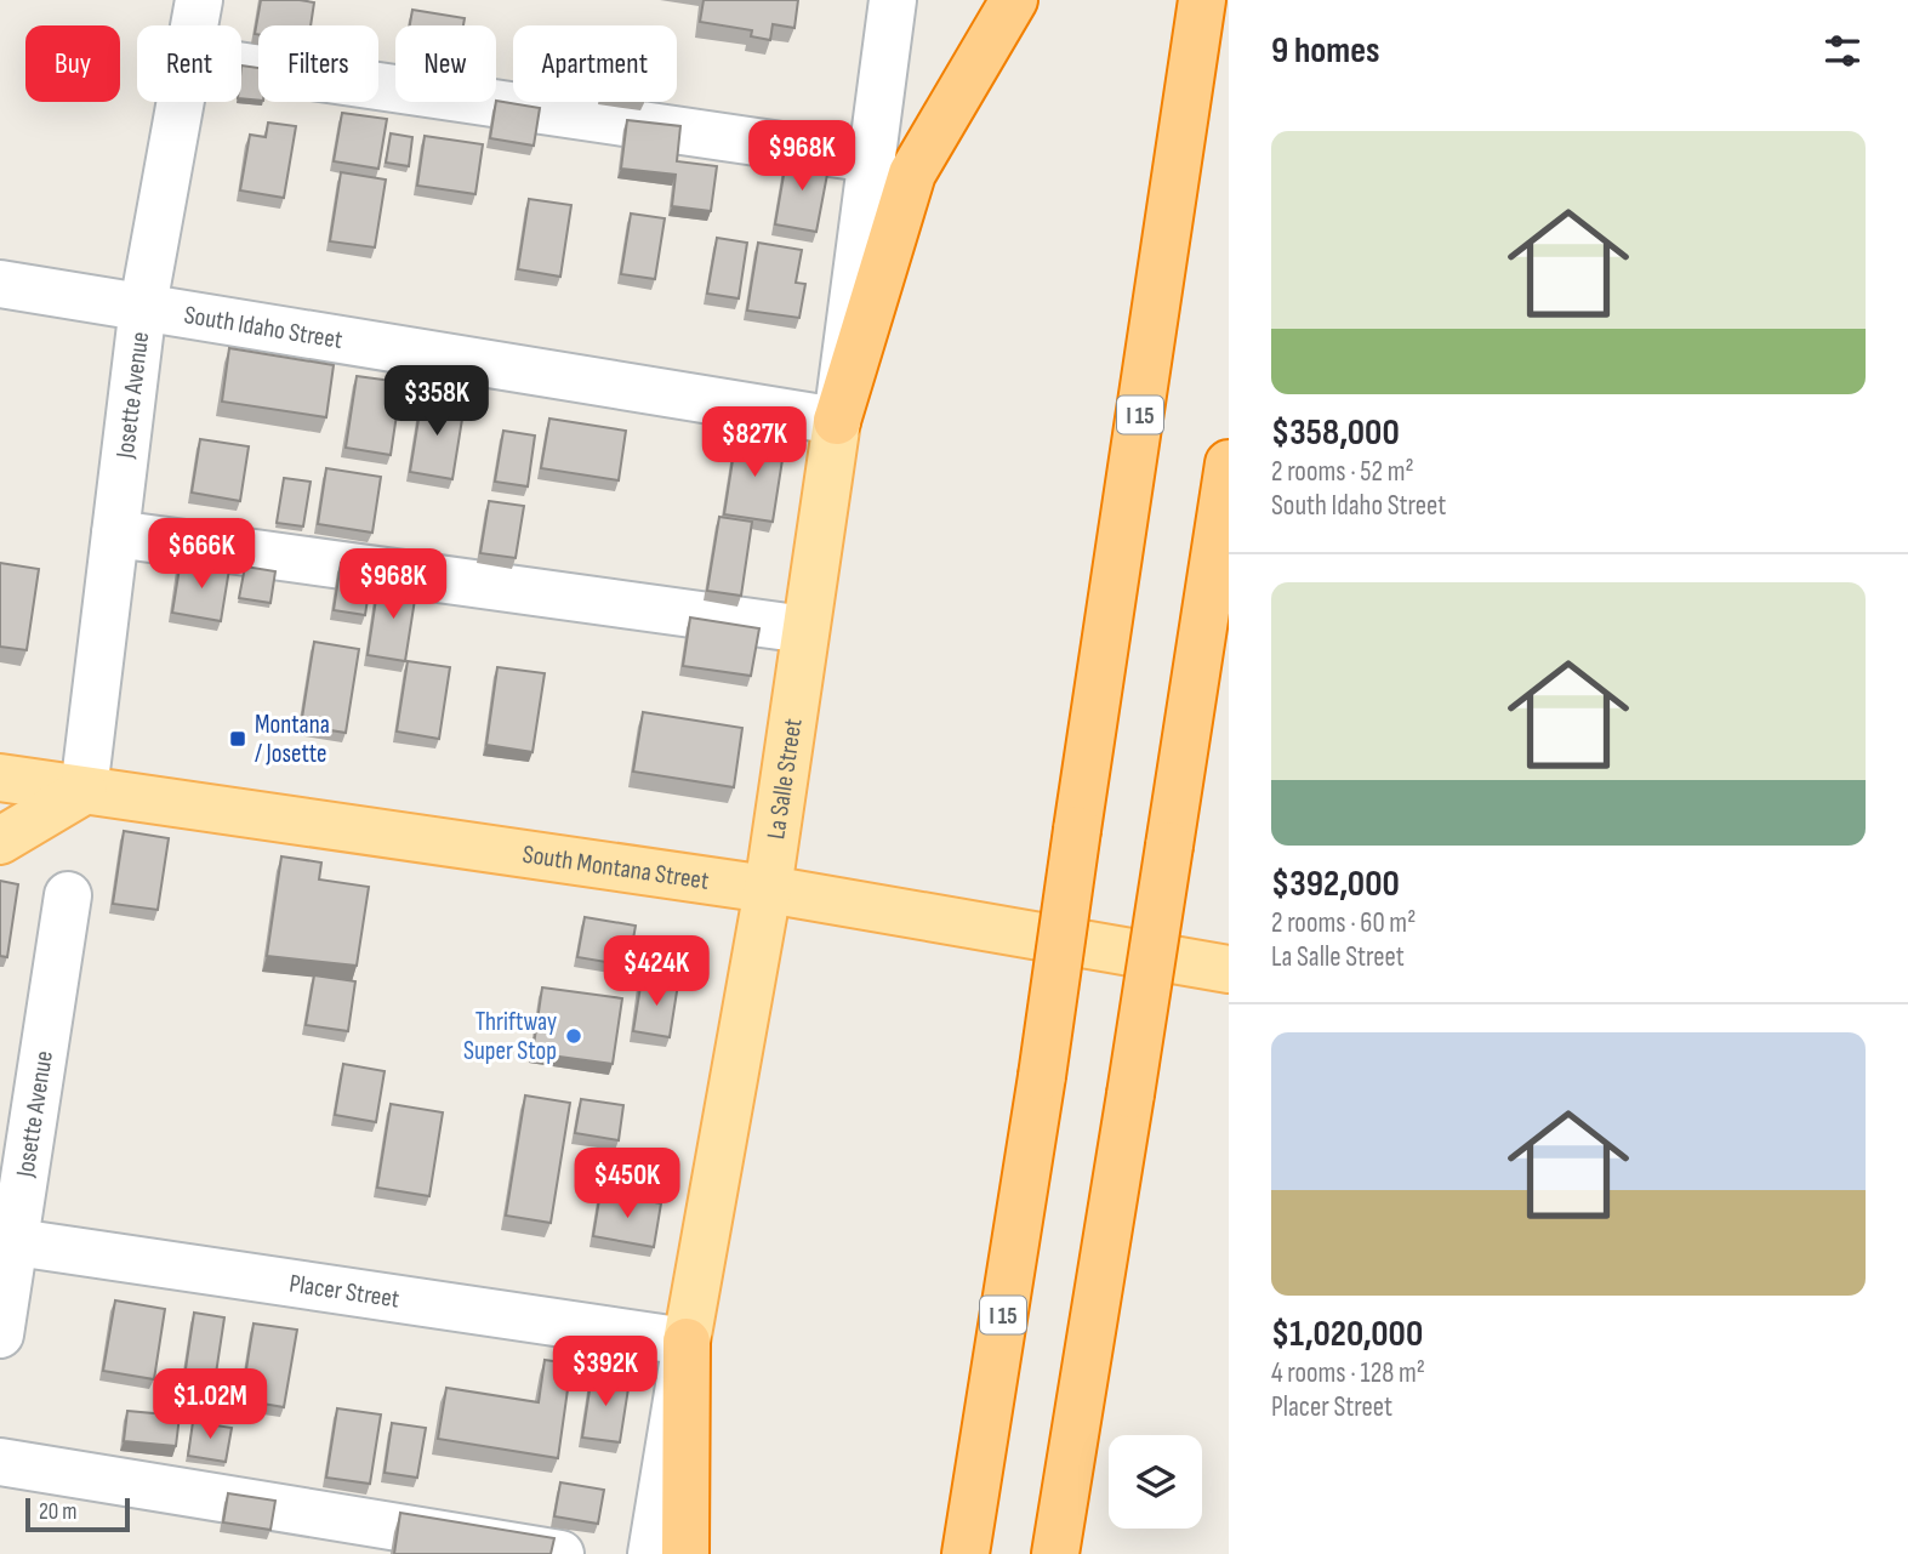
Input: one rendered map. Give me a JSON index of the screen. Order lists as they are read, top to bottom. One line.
{"streets":{"highway":["I 15"],"main road":["La Salle Street","South Montana Street"],"street":["South Idaho Street","Josette Avenue","Placer Street"]},"crossings":[["South Idaho Street","Josette Avenue"],["South Idaho Street","La Salle Street"],["Josette Avenue","South Montana Street"],["Josette Avenue","Placer Street"],["La Salle Street","South Montana Street"],["La Salle Street","Placer Street"]],"places":{"transit":["Montana / Josette"],"other":["Thriftway Super Stop"]},"scale_bar":"20 m","page":{"heading":"9 homes","chip":["Buy","Rent","Filters","New","Apartment"],"list":[{"name":"$358,000","note":"2 rooms · 52 m² · South Idaho Street"},{"name":"$392,000","note":"2 rooms · 60 m² · La Salle Street"},{"name":"$1,020,000","note":"4 rooms · 128 m² · Placer Street"}],"price":["$968K","$358K","$827K","$666K","$968K","$424K","$450K","$392K","$1.02M"],"scale":"20 m"}}
